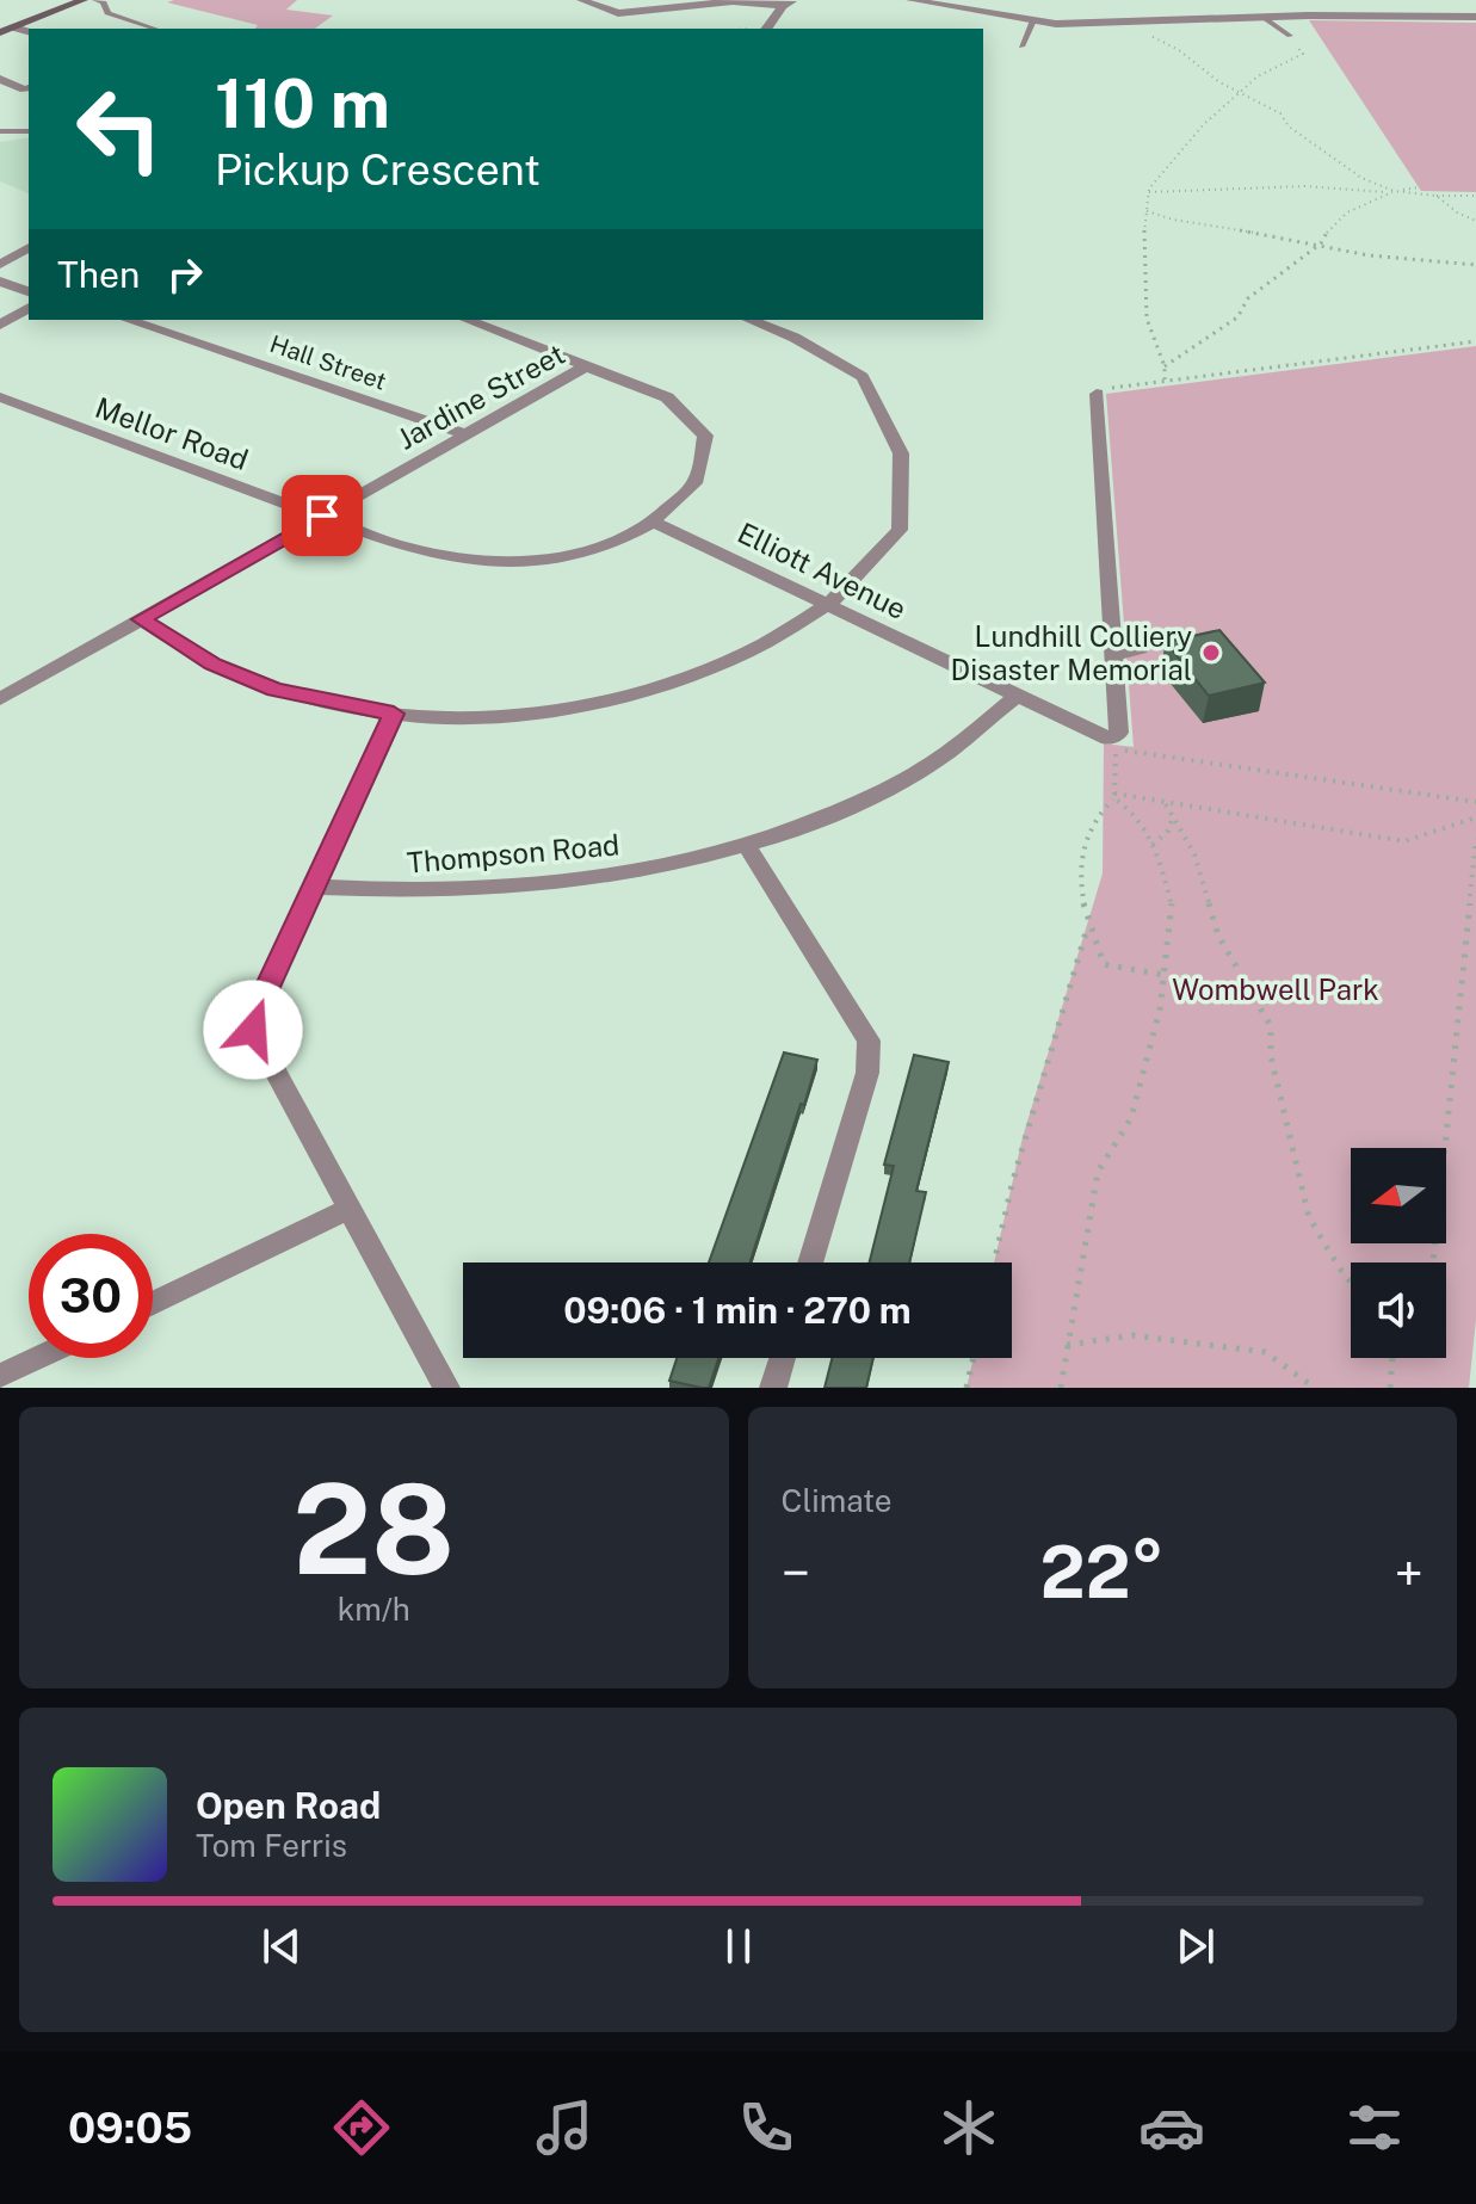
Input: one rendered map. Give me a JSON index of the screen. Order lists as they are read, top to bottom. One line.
{"streets":{"street":["Hall Street","Jardine Street","Mellor Road","Elliott Avenue","Thompson Road"]},"crossings":[["Hall Street","Jardine Street"],["Jardine Street","Mellor Road"],["Mellor Road","Elliott Avenue"],["Elliott Avenue","Thompson Road"]],"parks":["Wombwell Park"],"places":["Lundhill Colliery Disaster Memorial"],"north":"left","page":{"turn":["110 m","Pickup Crescent"],"then":"Then","limit":"30","trip":"09:06 · 1 min · 270 m","tile":[["28","km/h"],"Climate"],"heat":["−","22°","+"],"song":["Open Road","Tom Ferris"],"tabs":"09:05"}}
